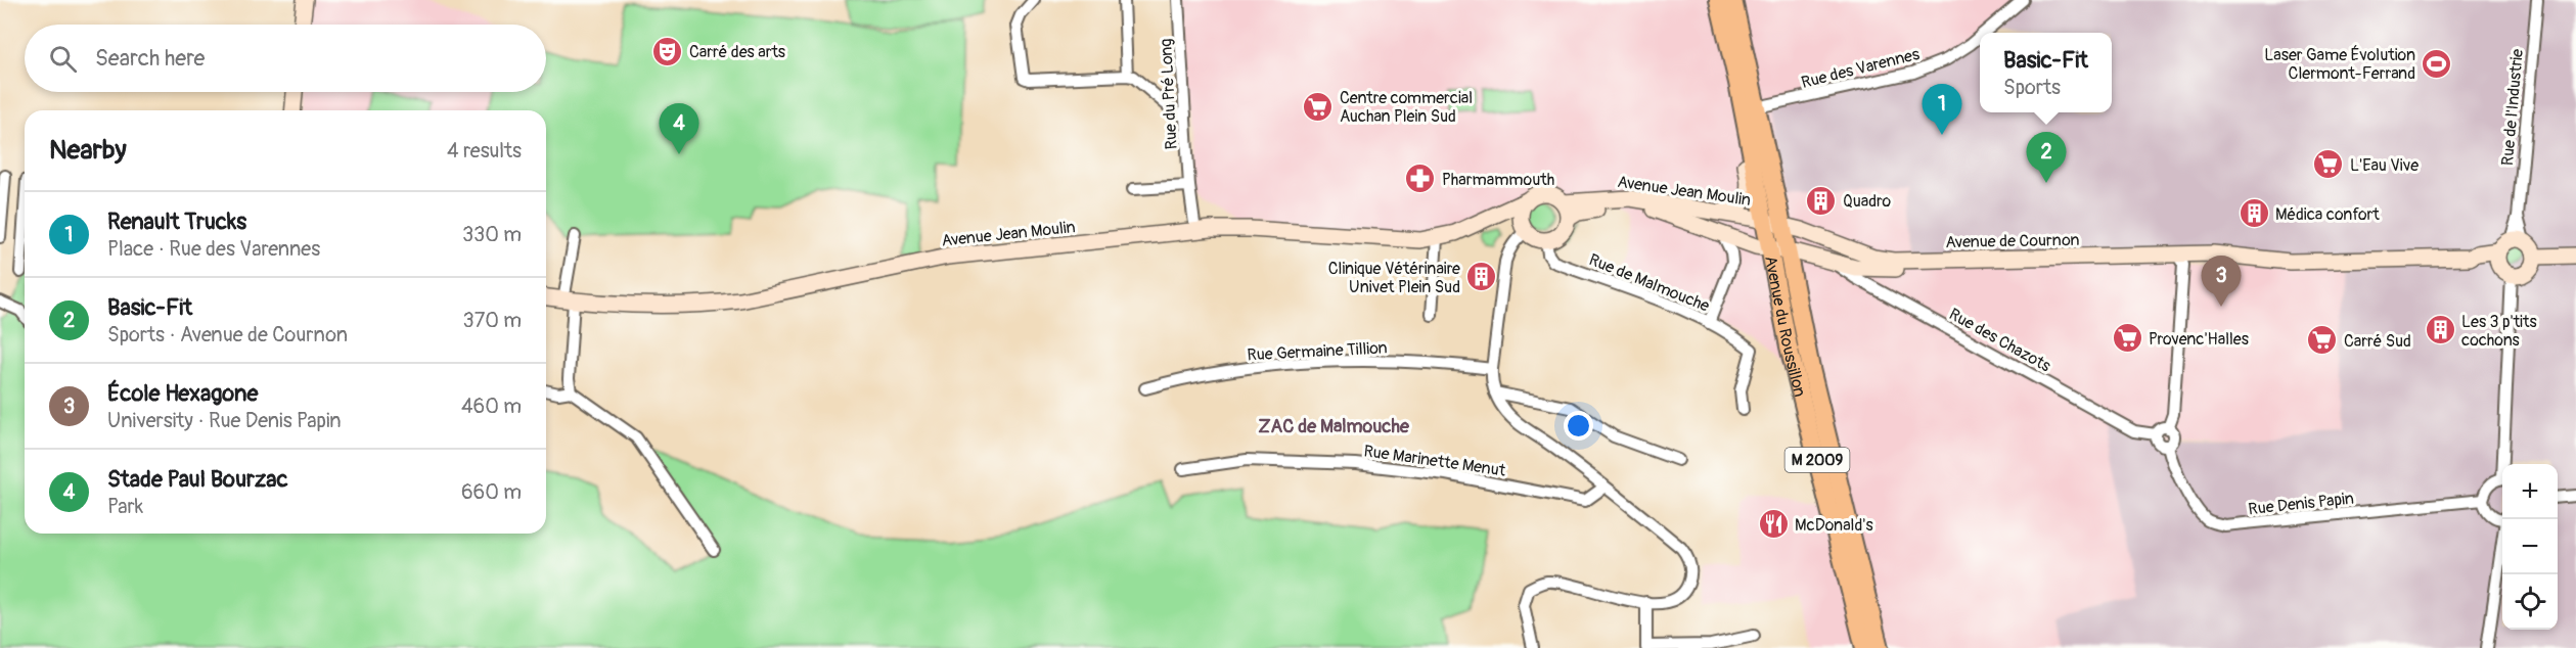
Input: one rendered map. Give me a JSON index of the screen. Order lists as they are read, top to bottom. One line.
{"streets":{"main road":["Avenue Jean Moulin","Avenue de Cournon","Avenue du Roussillon","M 2009"],"street":["Rue des Varennes","Rue du Pré Long","Rue de l'Industrie","Rue de Malmouche","Rue des Chazots","Rue Germaine Tillion","Rue Marinette Menut","Rue Denis Papin"]},"crossings":[["Rue des Varennes","Avenue du Roussillon"],["Rue du Pré Long","Avenue Jean Moulin"],["Rue de l'Industrie","Avenue de Cournon"],["Avenue Jean Moulin","Avenue de Cournon"],["Avenue Jean Moulin","Rue de Malmouche"],["Avenue Jean Moulin","Avenue du Roussillon"],["Avenue de Cournon","Avenue du Roussillon"],["Avenue de Cournon","Rue des Chazots"],["Rue des Chazots","Rue Denis Papin"]],"districts":["ZAC de Malmouche"],"places":{"theatre":["Carré des arts"],"sports":["Laser Game Évolution Clermont-Ferrand"],"supermarket":["Centre commercial Auchan Plein Sud","L'Eau Vive","Provenc'Halles","Carré Sud"],"pharmacy":["Pharmammouth"],"building":["Quadro","Médica confort","Clinique Vétérinaire Univet Plein Sud","Les 3 p'tits cochons"],"restaurant":["McDonald's"]},"page":{"search":"Search here","popup":["Basic-Fit","Sports"],"pins":["1","4","2","3"],"heading":["Nearby","4 results"],"list":[{"mark":"1","name":"Renault Trucks","note":"Place · Rue des Varennes","value":"330 m"},{"mark":"2","name":"Basic-Fit","note":"Sports · Avenue de Cournon","value":"370 m"},{"mark":"3","name":"École Hexagone","note":"University · Rue Denis Papin","value":"460 m"},{"mark":"4","name":"Stade Paul Bourzac","note":"Park","value":"660 m"}],"map_buttons":["+","−"]}}
